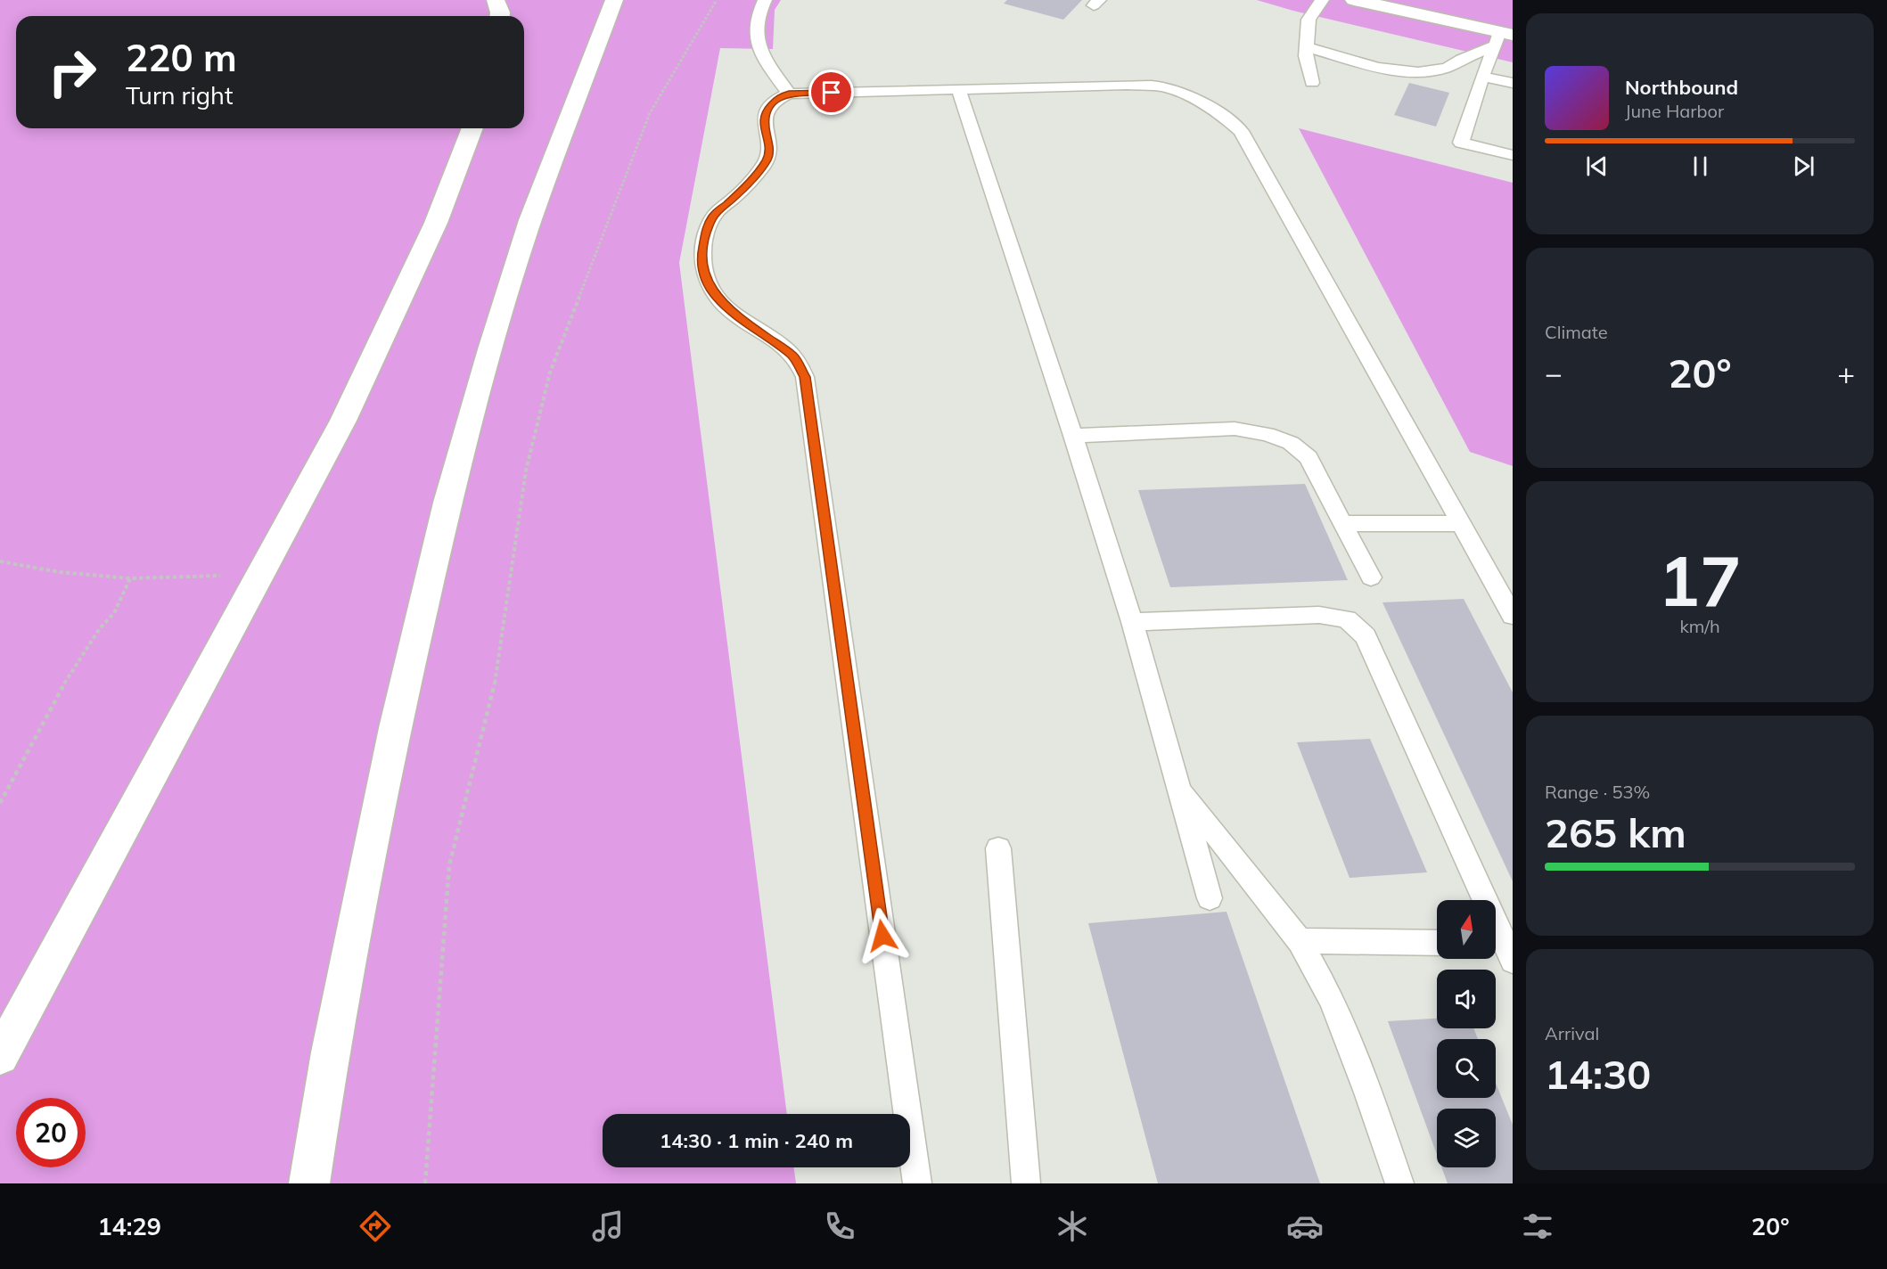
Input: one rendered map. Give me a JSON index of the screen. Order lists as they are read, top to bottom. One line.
{"north":"top","page":{"turn":["220 m","Turn right"],"song":["Northbound","June Harbor"],"tile":["Climate",["17","km/h"],["Range · 53%","265 km"],["Arrival","14:30"]],"heat":["−","20°","+"],"limit":"20","trip":"14:30 · 1 min · 240 m","tabs":["14:29","20°"]}}
